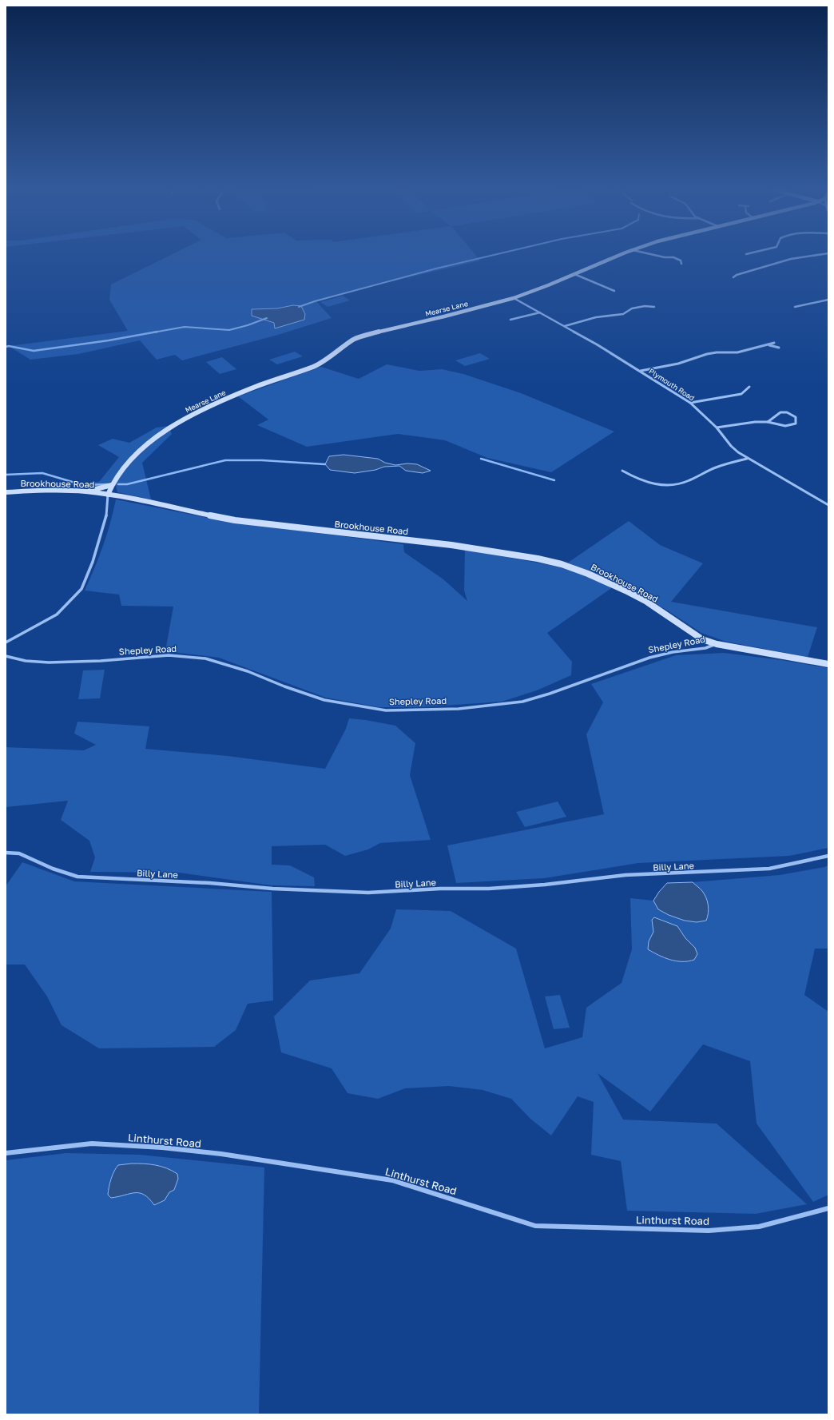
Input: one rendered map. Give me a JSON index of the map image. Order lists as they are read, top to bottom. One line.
{"streets":{"street":["Mearse Lane","Plymouth Road","Brookhouse Road","Shepley Road","Billy Lane","Linthurst Road"]},"crossings":[["Mearse Lane","Plymouth Road"],["Mearse Lane","Brookhouse Road"],["Brookhouse Road","Shepley Road"]]}
